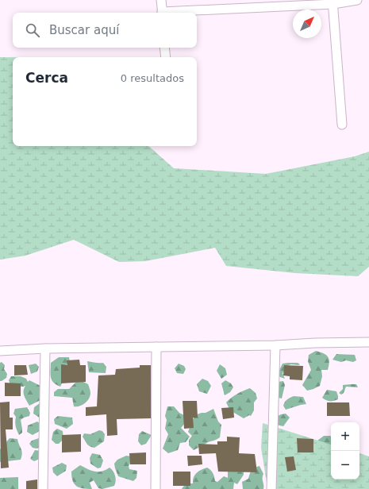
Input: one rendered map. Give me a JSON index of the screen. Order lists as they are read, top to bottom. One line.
{"north":"top right","page":{"search":"Buscar aquí","heading":["Cerca","0 resultados"],"map_buttons":["+","−"]}}
